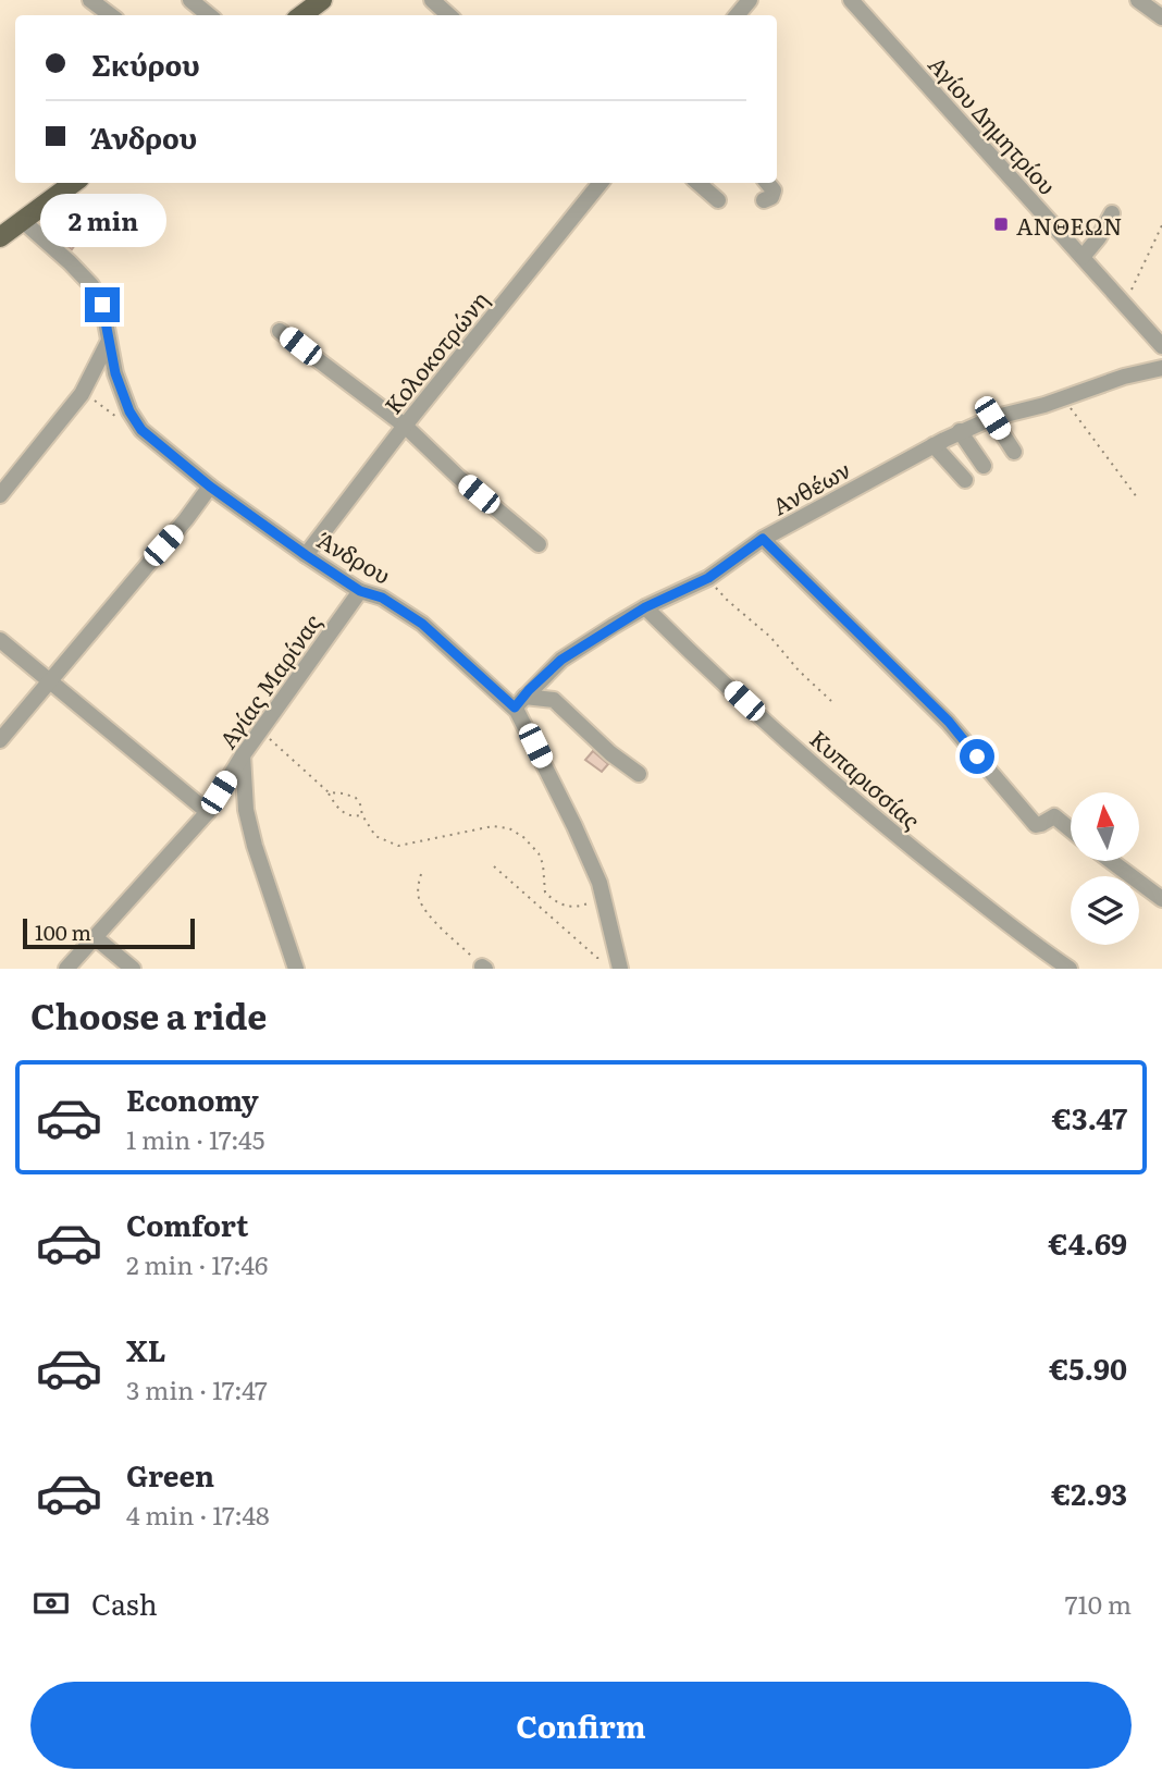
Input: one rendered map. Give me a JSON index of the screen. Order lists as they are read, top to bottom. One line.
{"streets":{"street":["Αγίου Δημητρίου","Κολοκοτρώνη","Ανθέων","Άνδρου","Αγίας Μαρίνας","Κυπαρισσίας"]},"crossings":[["Κολοκοτρώνη","Άνδρου"],["Ανθέων","Άνδρου"],["Ανθέων","Κυπαρισσίας"],["Άνδρου","Αγίας Μαρίνας"]],"places":{"transit":["ΑΝΘΕΩΝ"]},"scale_bar":"100 m","north":"top","page":{"banner":["Σκύρου","Άνδρου"],"bubble":"2 min","scale":"100 m","heading":"Choose a ride","list":[{"name":"Economy","note":"1 min · 17:45","value":"€3.47"},{"name":"Comfort","note":"2 min · 17:46","value":"€4.69"},{"name":"XL","note":"3 min · 17:47","value":"€5.90"},{"name":"Green","note":"4 min · 17:48","value":"€2.93"}],"pay":["Cash","710 m"],"buttons":"Confirm"}}
